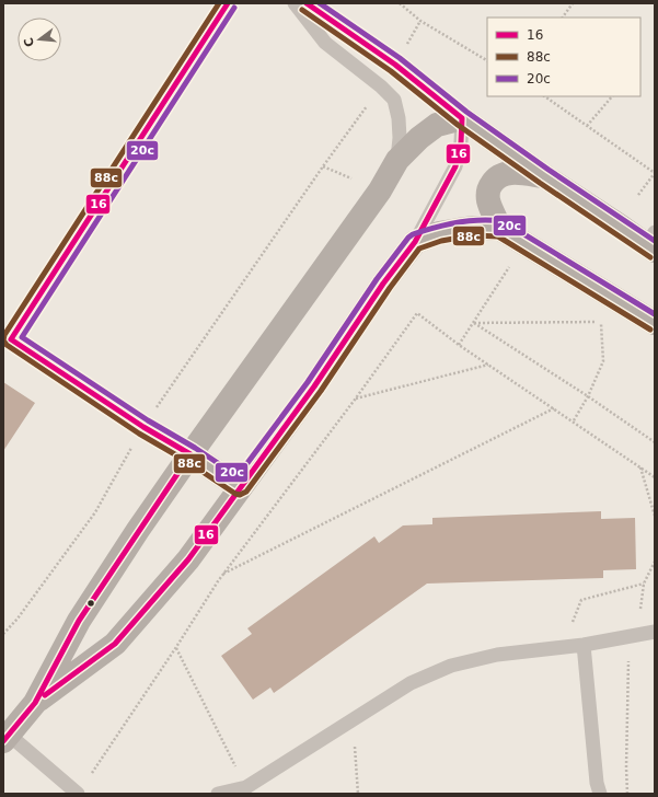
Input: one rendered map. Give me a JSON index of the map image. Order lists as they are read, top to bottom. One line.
{"lines":["transit line 16","transit line 88с","transit line 20с"],"legend":["16","88с","20с"],"north":"left"}
